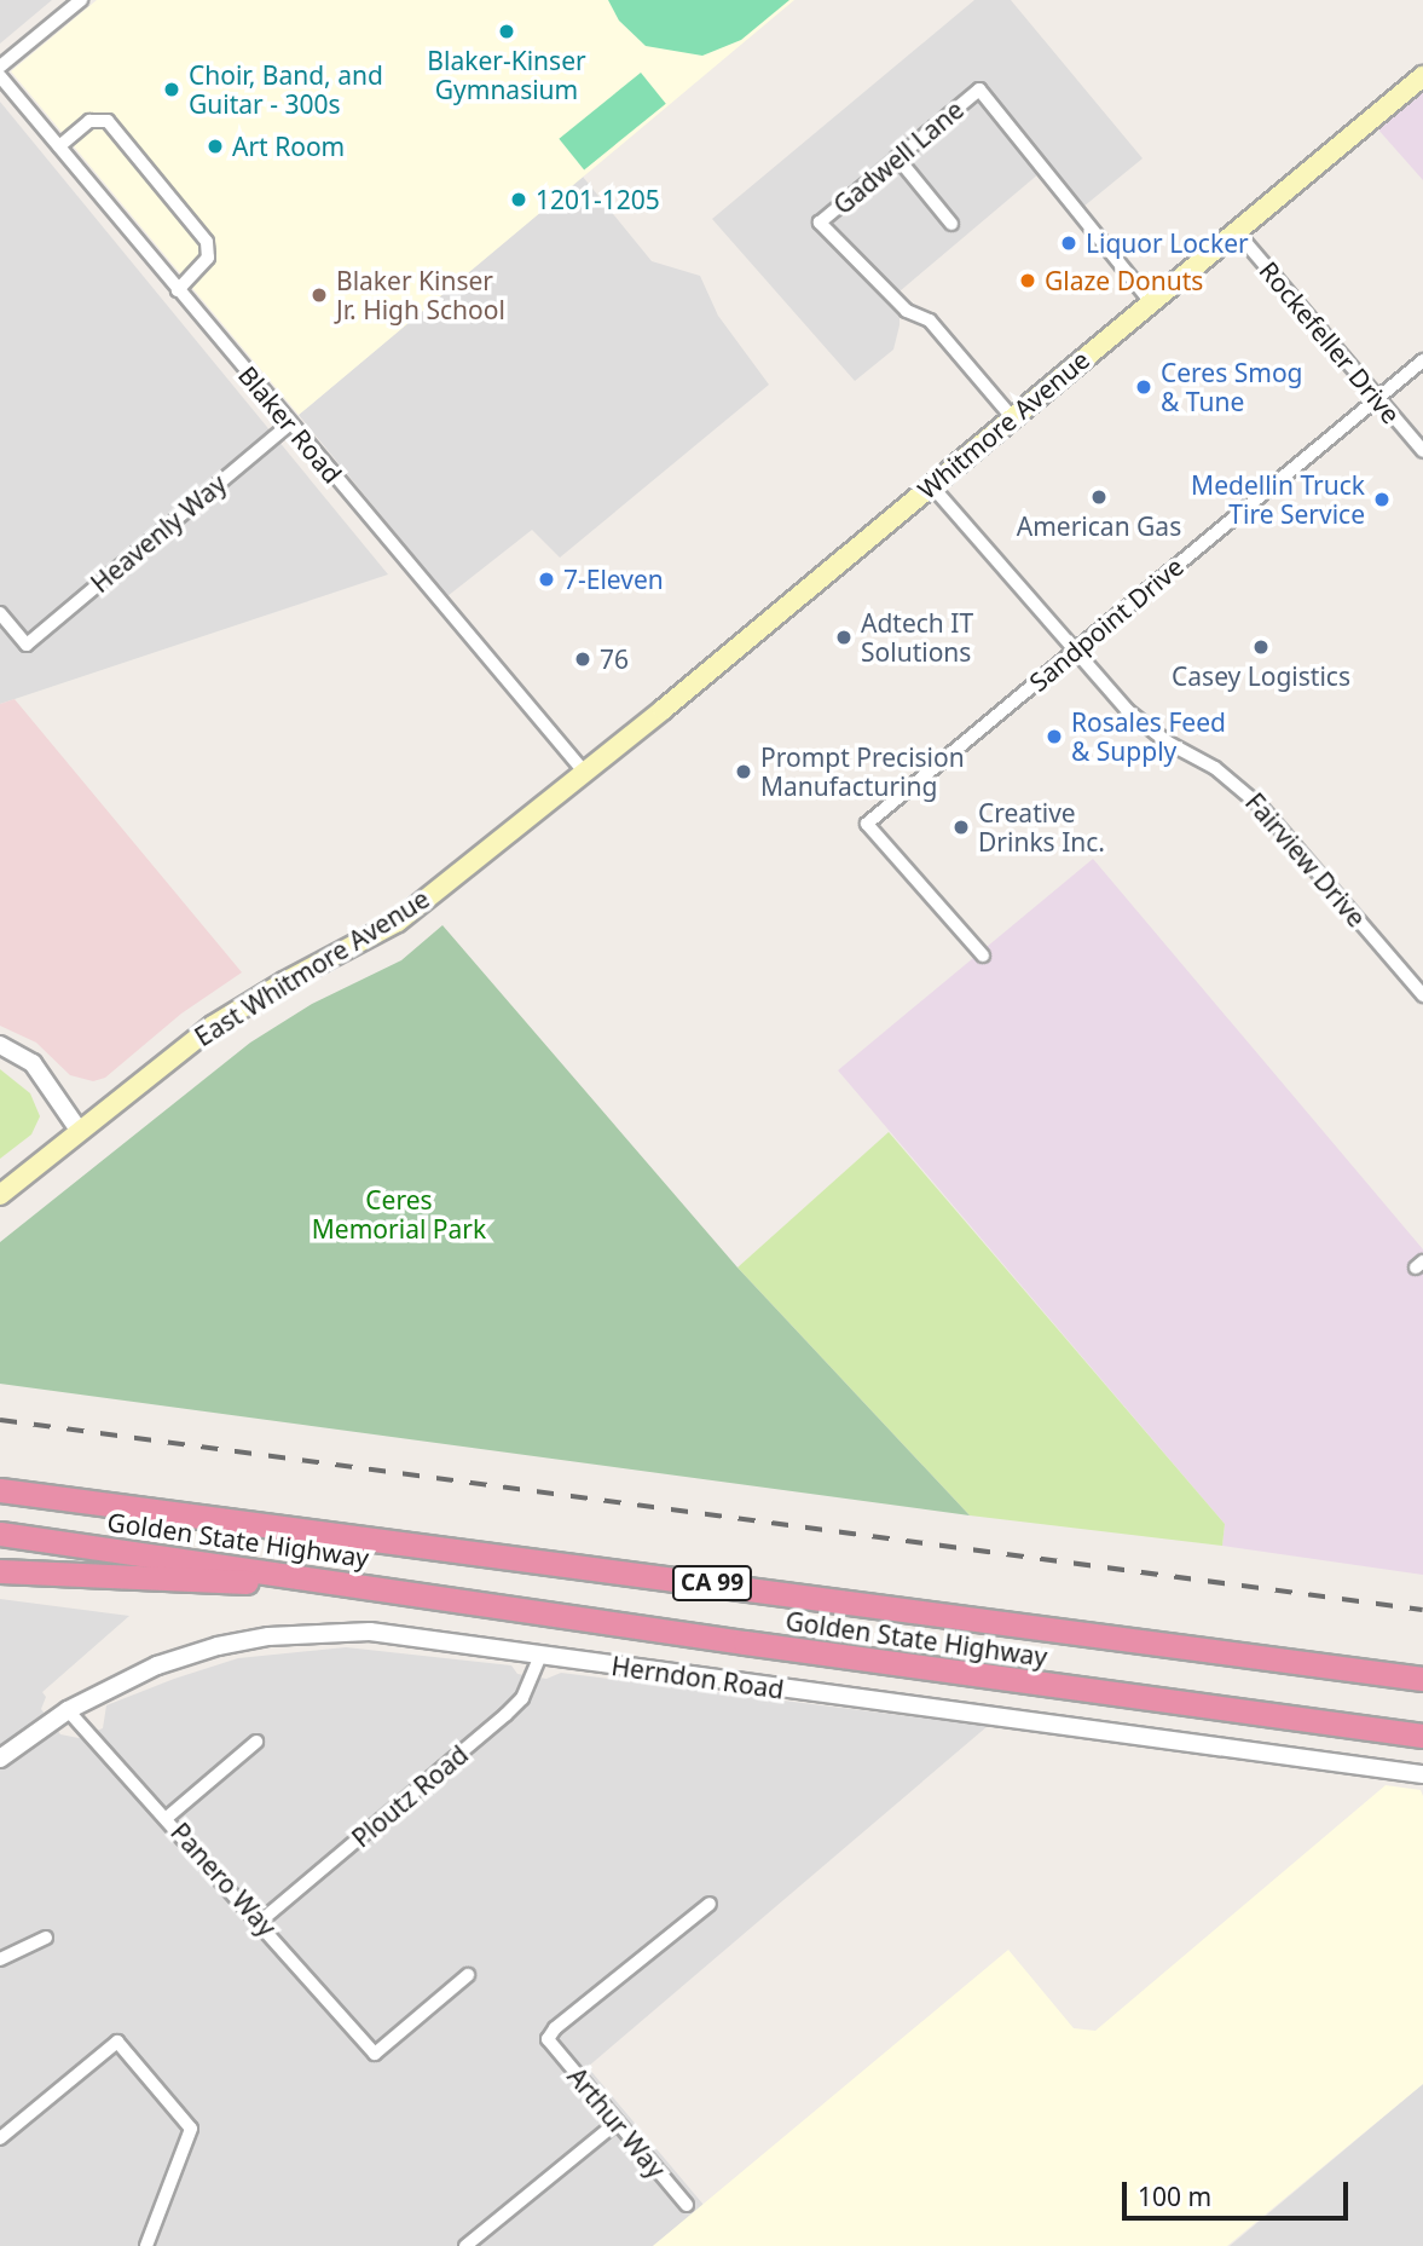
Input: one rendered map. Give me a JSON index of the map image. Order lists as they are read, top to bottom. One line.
{"streets":{"highway":["Golden State Highway","CA 99"],"main road":["Whitmore Avenue","East Whitmore Avenue"],"street":["Gadwell Lane","Rockefeller Drive","Blaker Road","Heavenly Way","Sandpoint Drive","Fairview Drive","Herndon Road","Ploutz Road","Panero Way","Arthur Way"]},"crossings":[["Gadwell Lane","Whitmore Avenue"],["Rockefeller Drive","Whitmore Avenue"],["Rockefeller Drive","Sandpoint Drive"],["Blaker Road","Whitmore Avenue"],["Blaker Road","Heavenly Way"],["Blaker Road","East Whitmore Avenue"],["Whitmore Avenue","Fairview Drive"],["Whitmore Avenue","East Whitmore Avenue"],["Sandpoint Drive","Fairview Drive"],["Herndon Road","Ploutz Road"],["Herndon Road","Panero Way"],["Ploutz Road","Panero Way"]],"parks":["Ceres Memorial Park"],"places":["Blaker-Kinser Gymnasium","Choir, Band, and Guitar - 300s","Art Room","1201-1205","Liquor Locker","Glaze Donuts","Blaker Kinser Jr. High School","Ceres Smog & Tune","American Gas","Medellin Truck Tire Service","7-Eleven","Adtech IT Solutions","Casey Logistics","76","Rosales Feed & Supply","Prompt Precision Manufacturing","Creative Drinks Inc."],"scale_bar":"100 m"}
